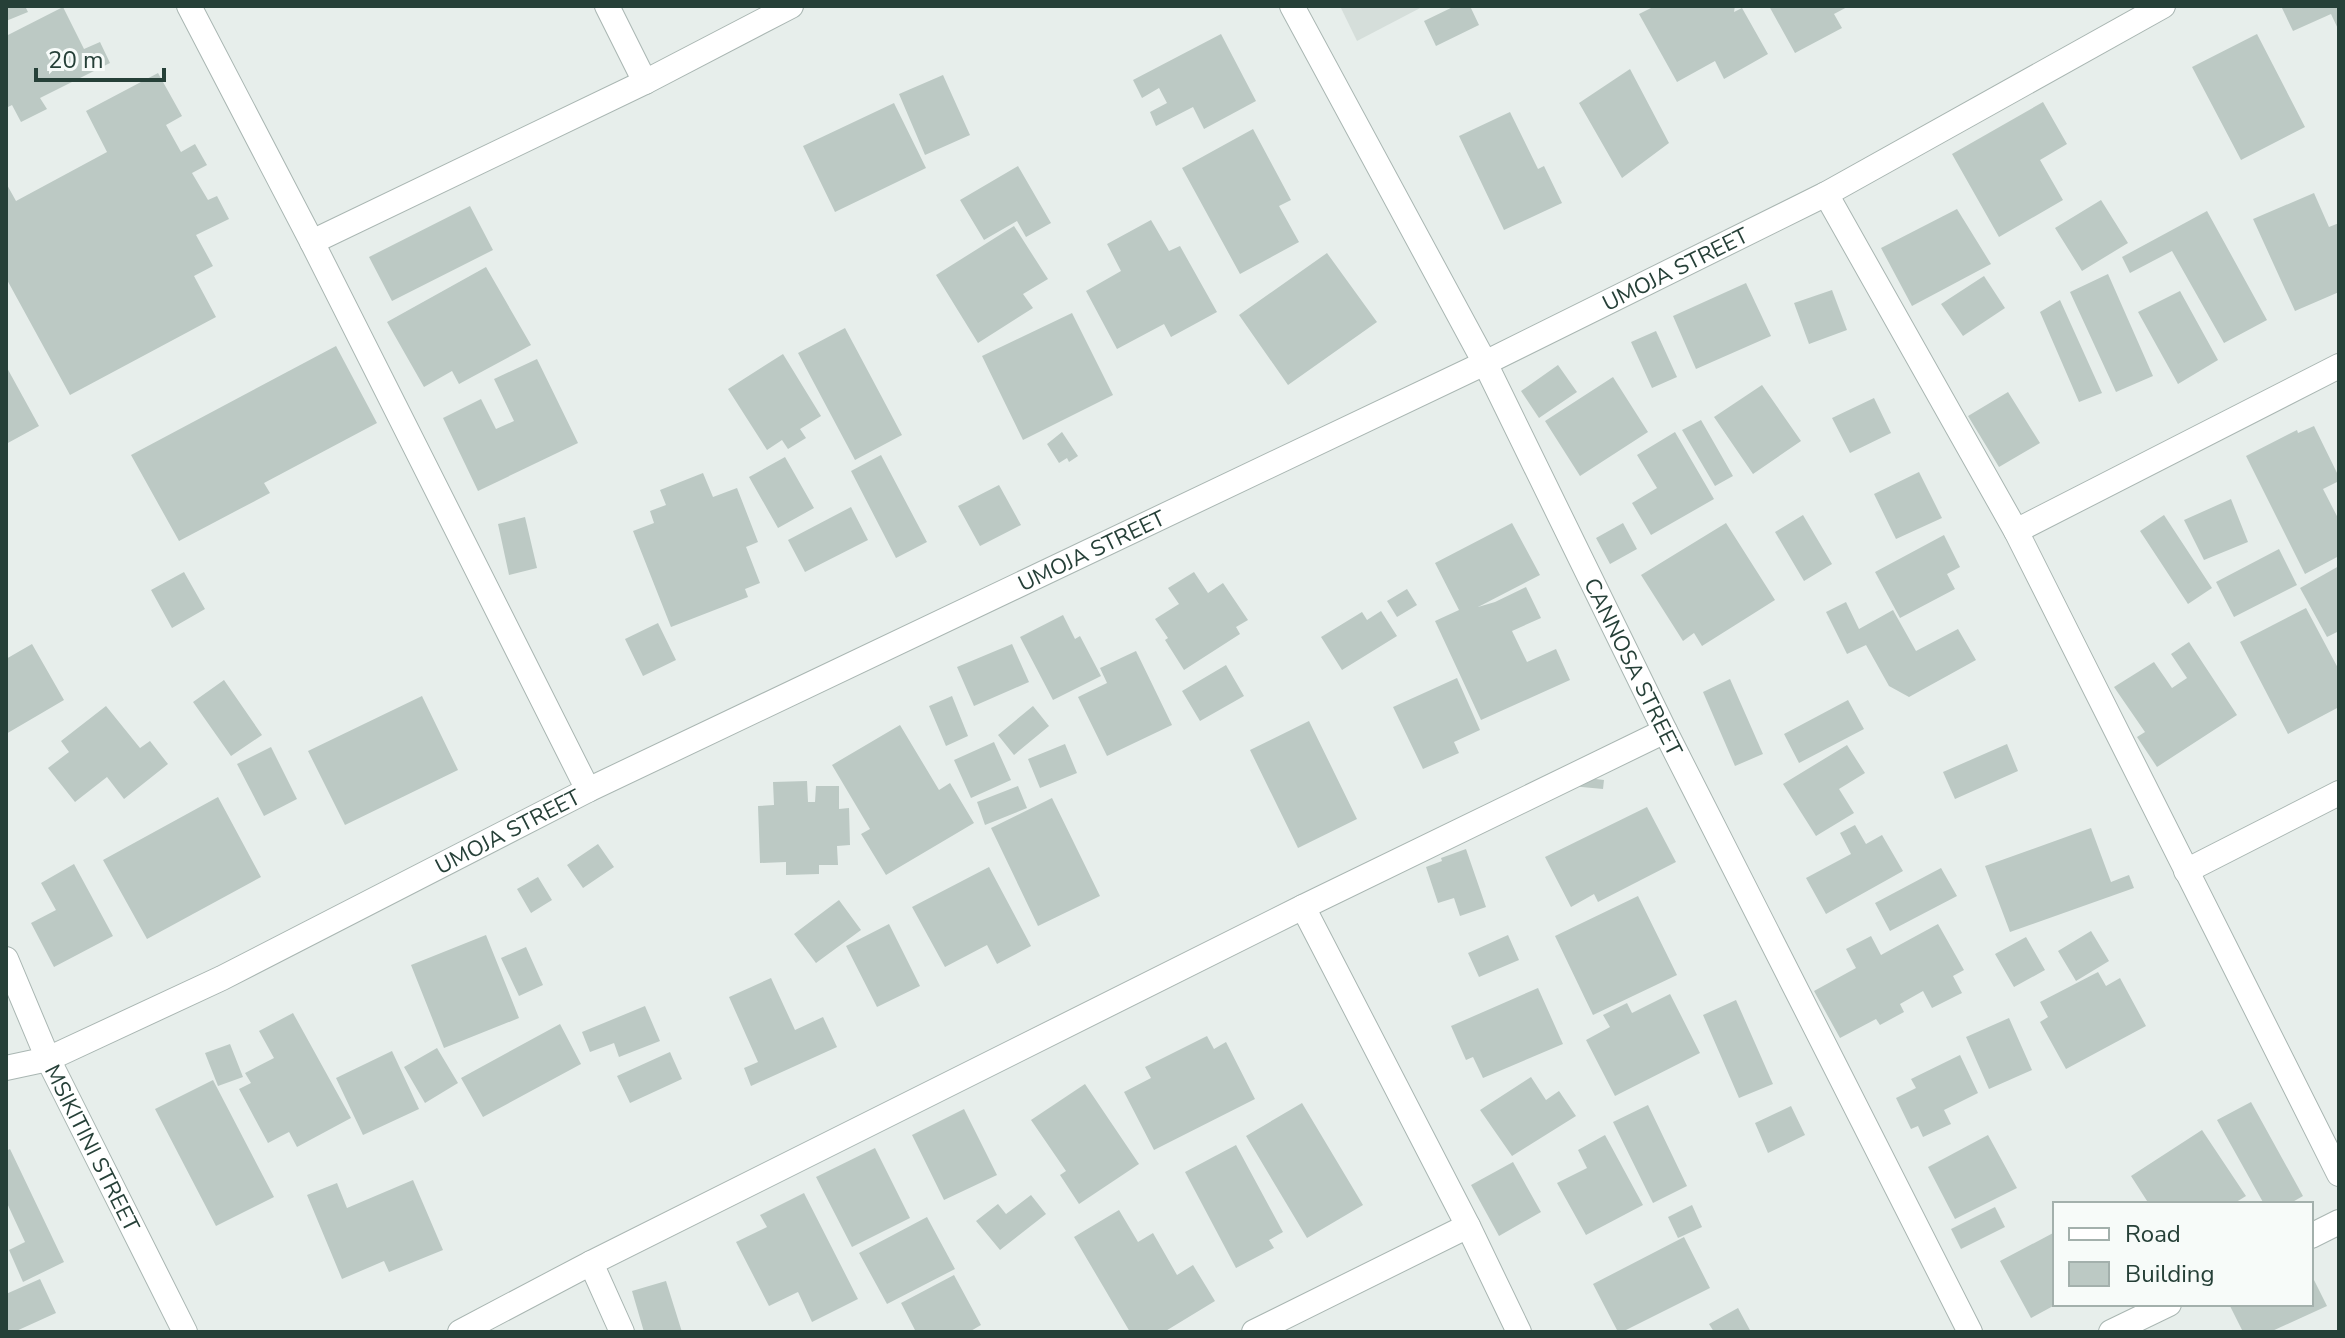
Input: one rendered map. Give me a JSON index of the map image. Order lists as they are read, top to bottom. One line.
{"streets":{"street":["UMOJA STREET","CANNOSA STREET","MSIKITINI STREET"]},"crossings":[["UMOJA STREET","CANNOSA STREET"],["UMOJA STREET","MSIKITINI STREET"]],"legend":["Road","Building"],"scale_bar":"20 m"}
